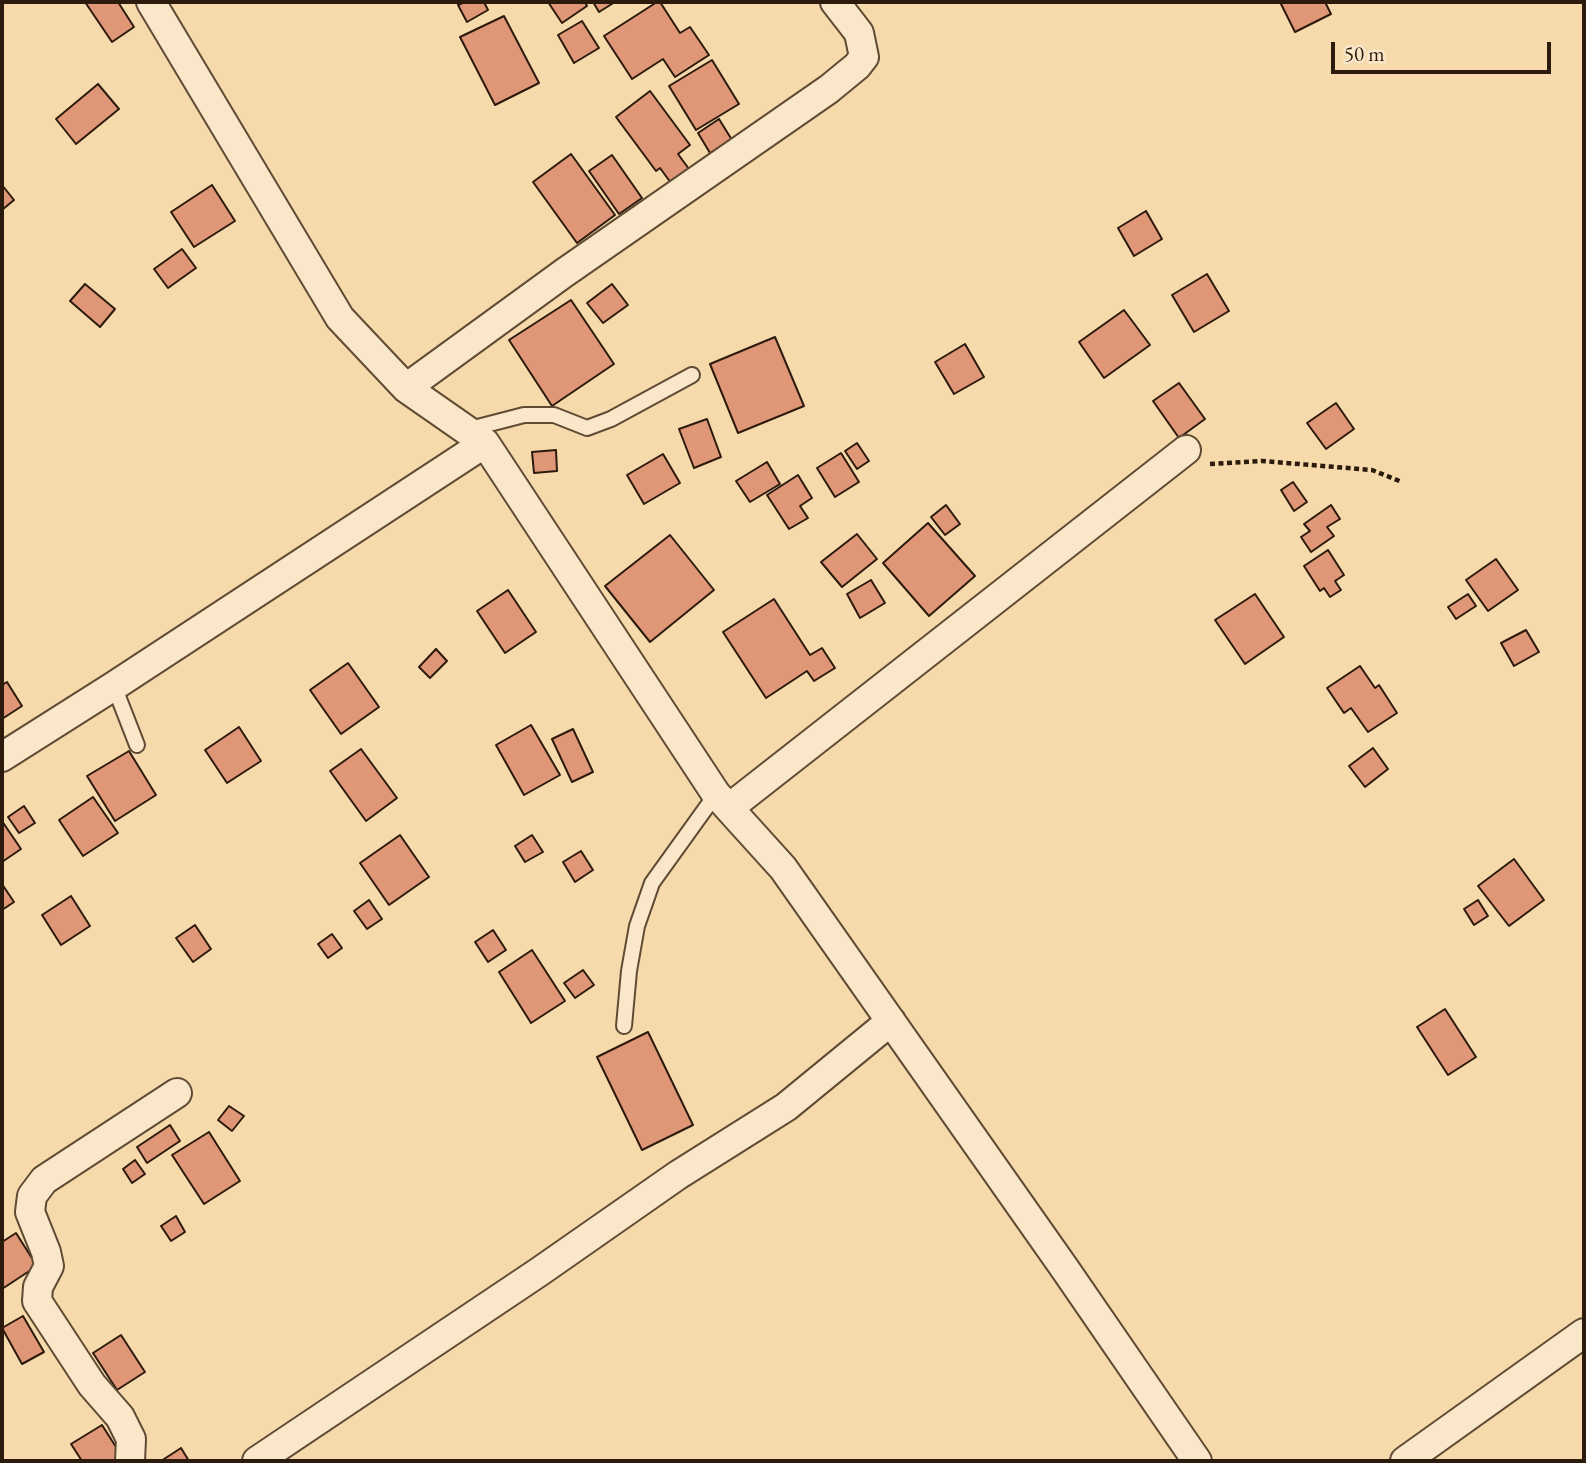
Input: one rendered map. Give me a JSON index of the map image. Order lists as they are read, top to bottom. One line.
{"scale_bar":"50 m"}
